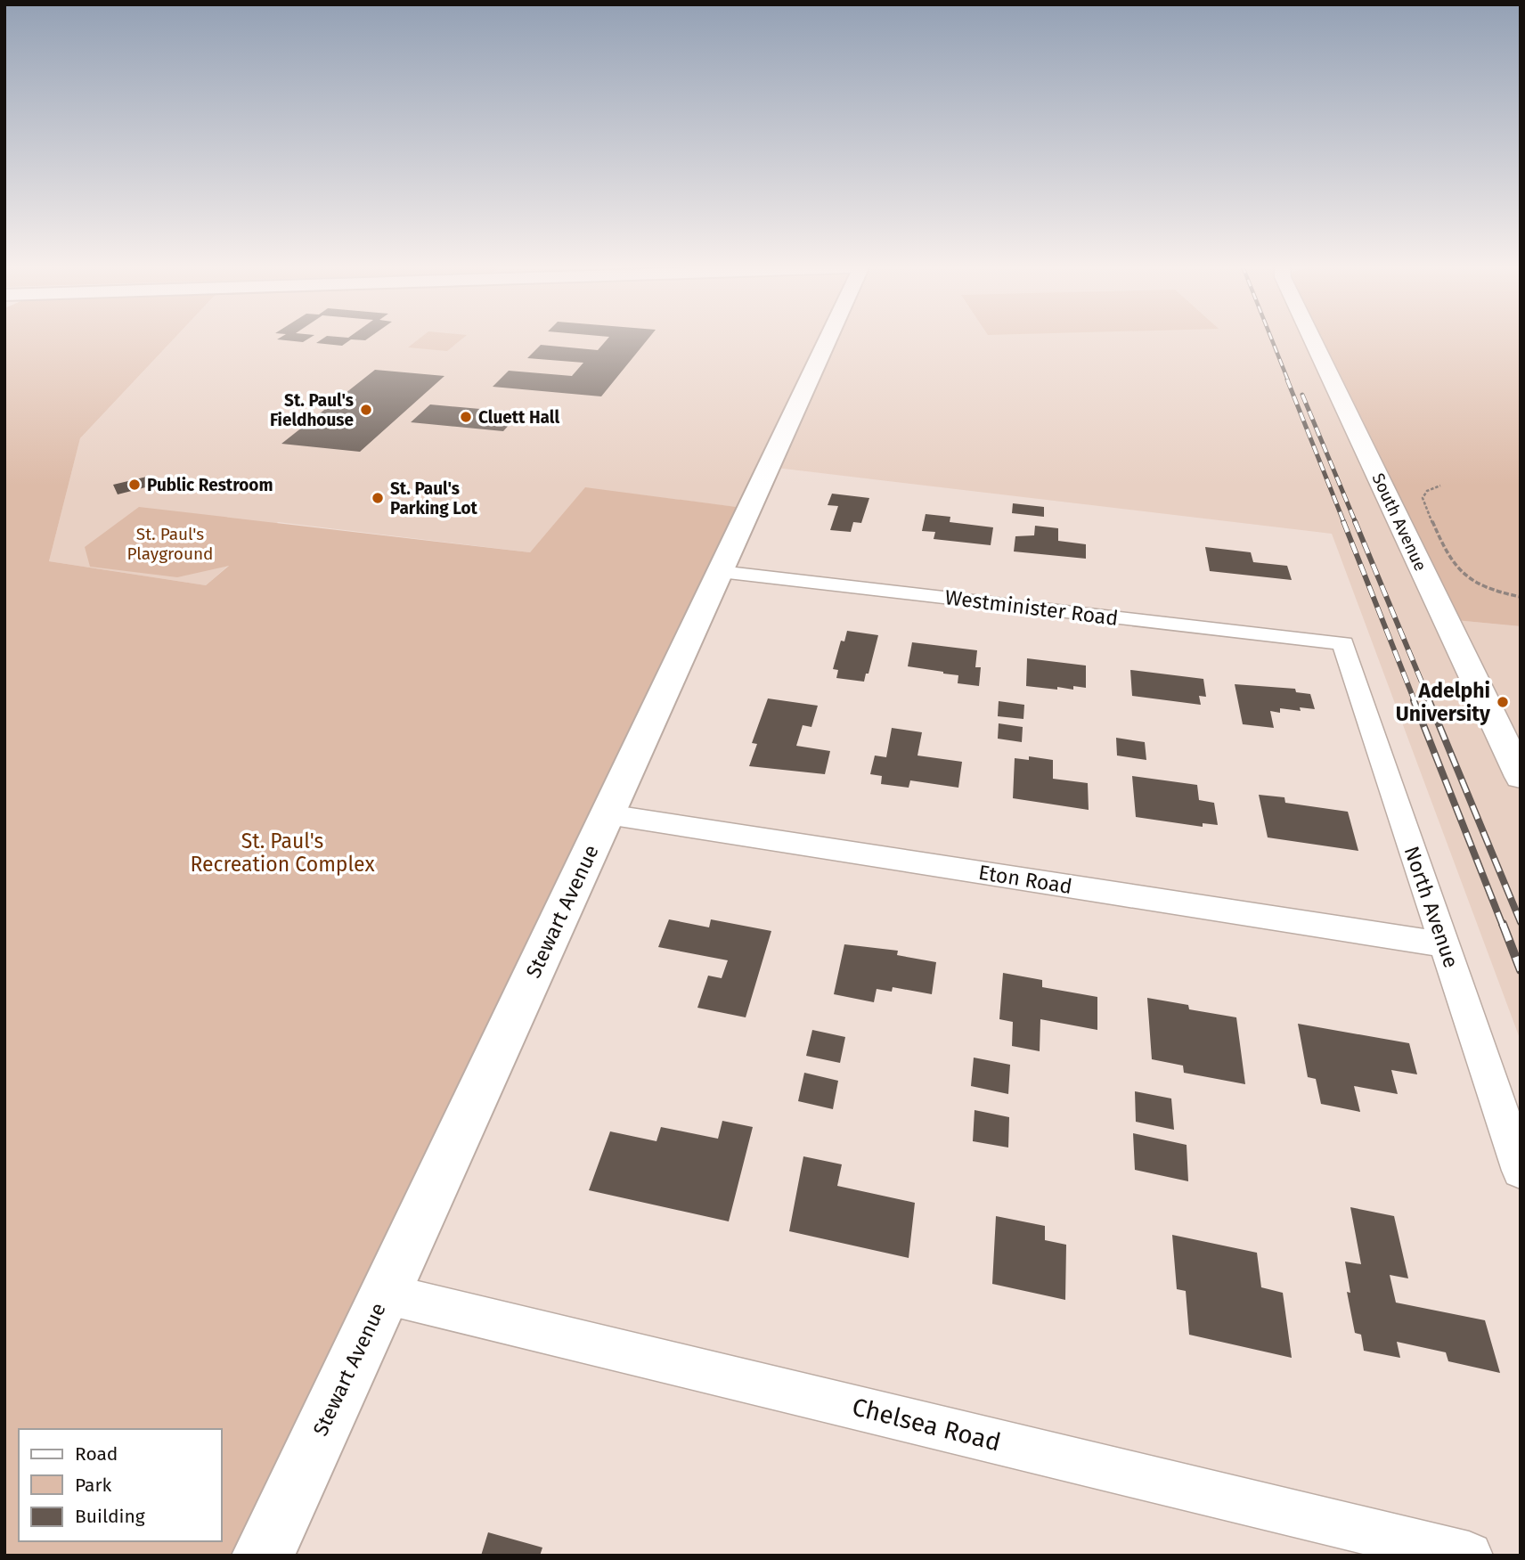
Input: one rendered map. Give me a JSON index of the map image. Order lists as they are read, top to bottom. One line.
{"streets":{"main road":["Stewart Avenue"],"street":["South Avenue","Westminister Road","Eton Road","North Avenue","Chelsea Road"]},"crossings":[["Westminister Road","North Avenue"],["Westminister Road","Stewart Avenue"],["Eton Road","North Avenue"],["Eton Road","Stewart Avenue"],["Stewart Avenue","Chelsea Road"]],"parks":["St. Paul's Playground","St. Paul's Recreation Complex"],"places":["St. Paul's Fieldhouse","Cluett Hall","Public Restroom","St. Paul's Parking Lot","Adelphi University"],"legend":["Road","Park","Building"]}
